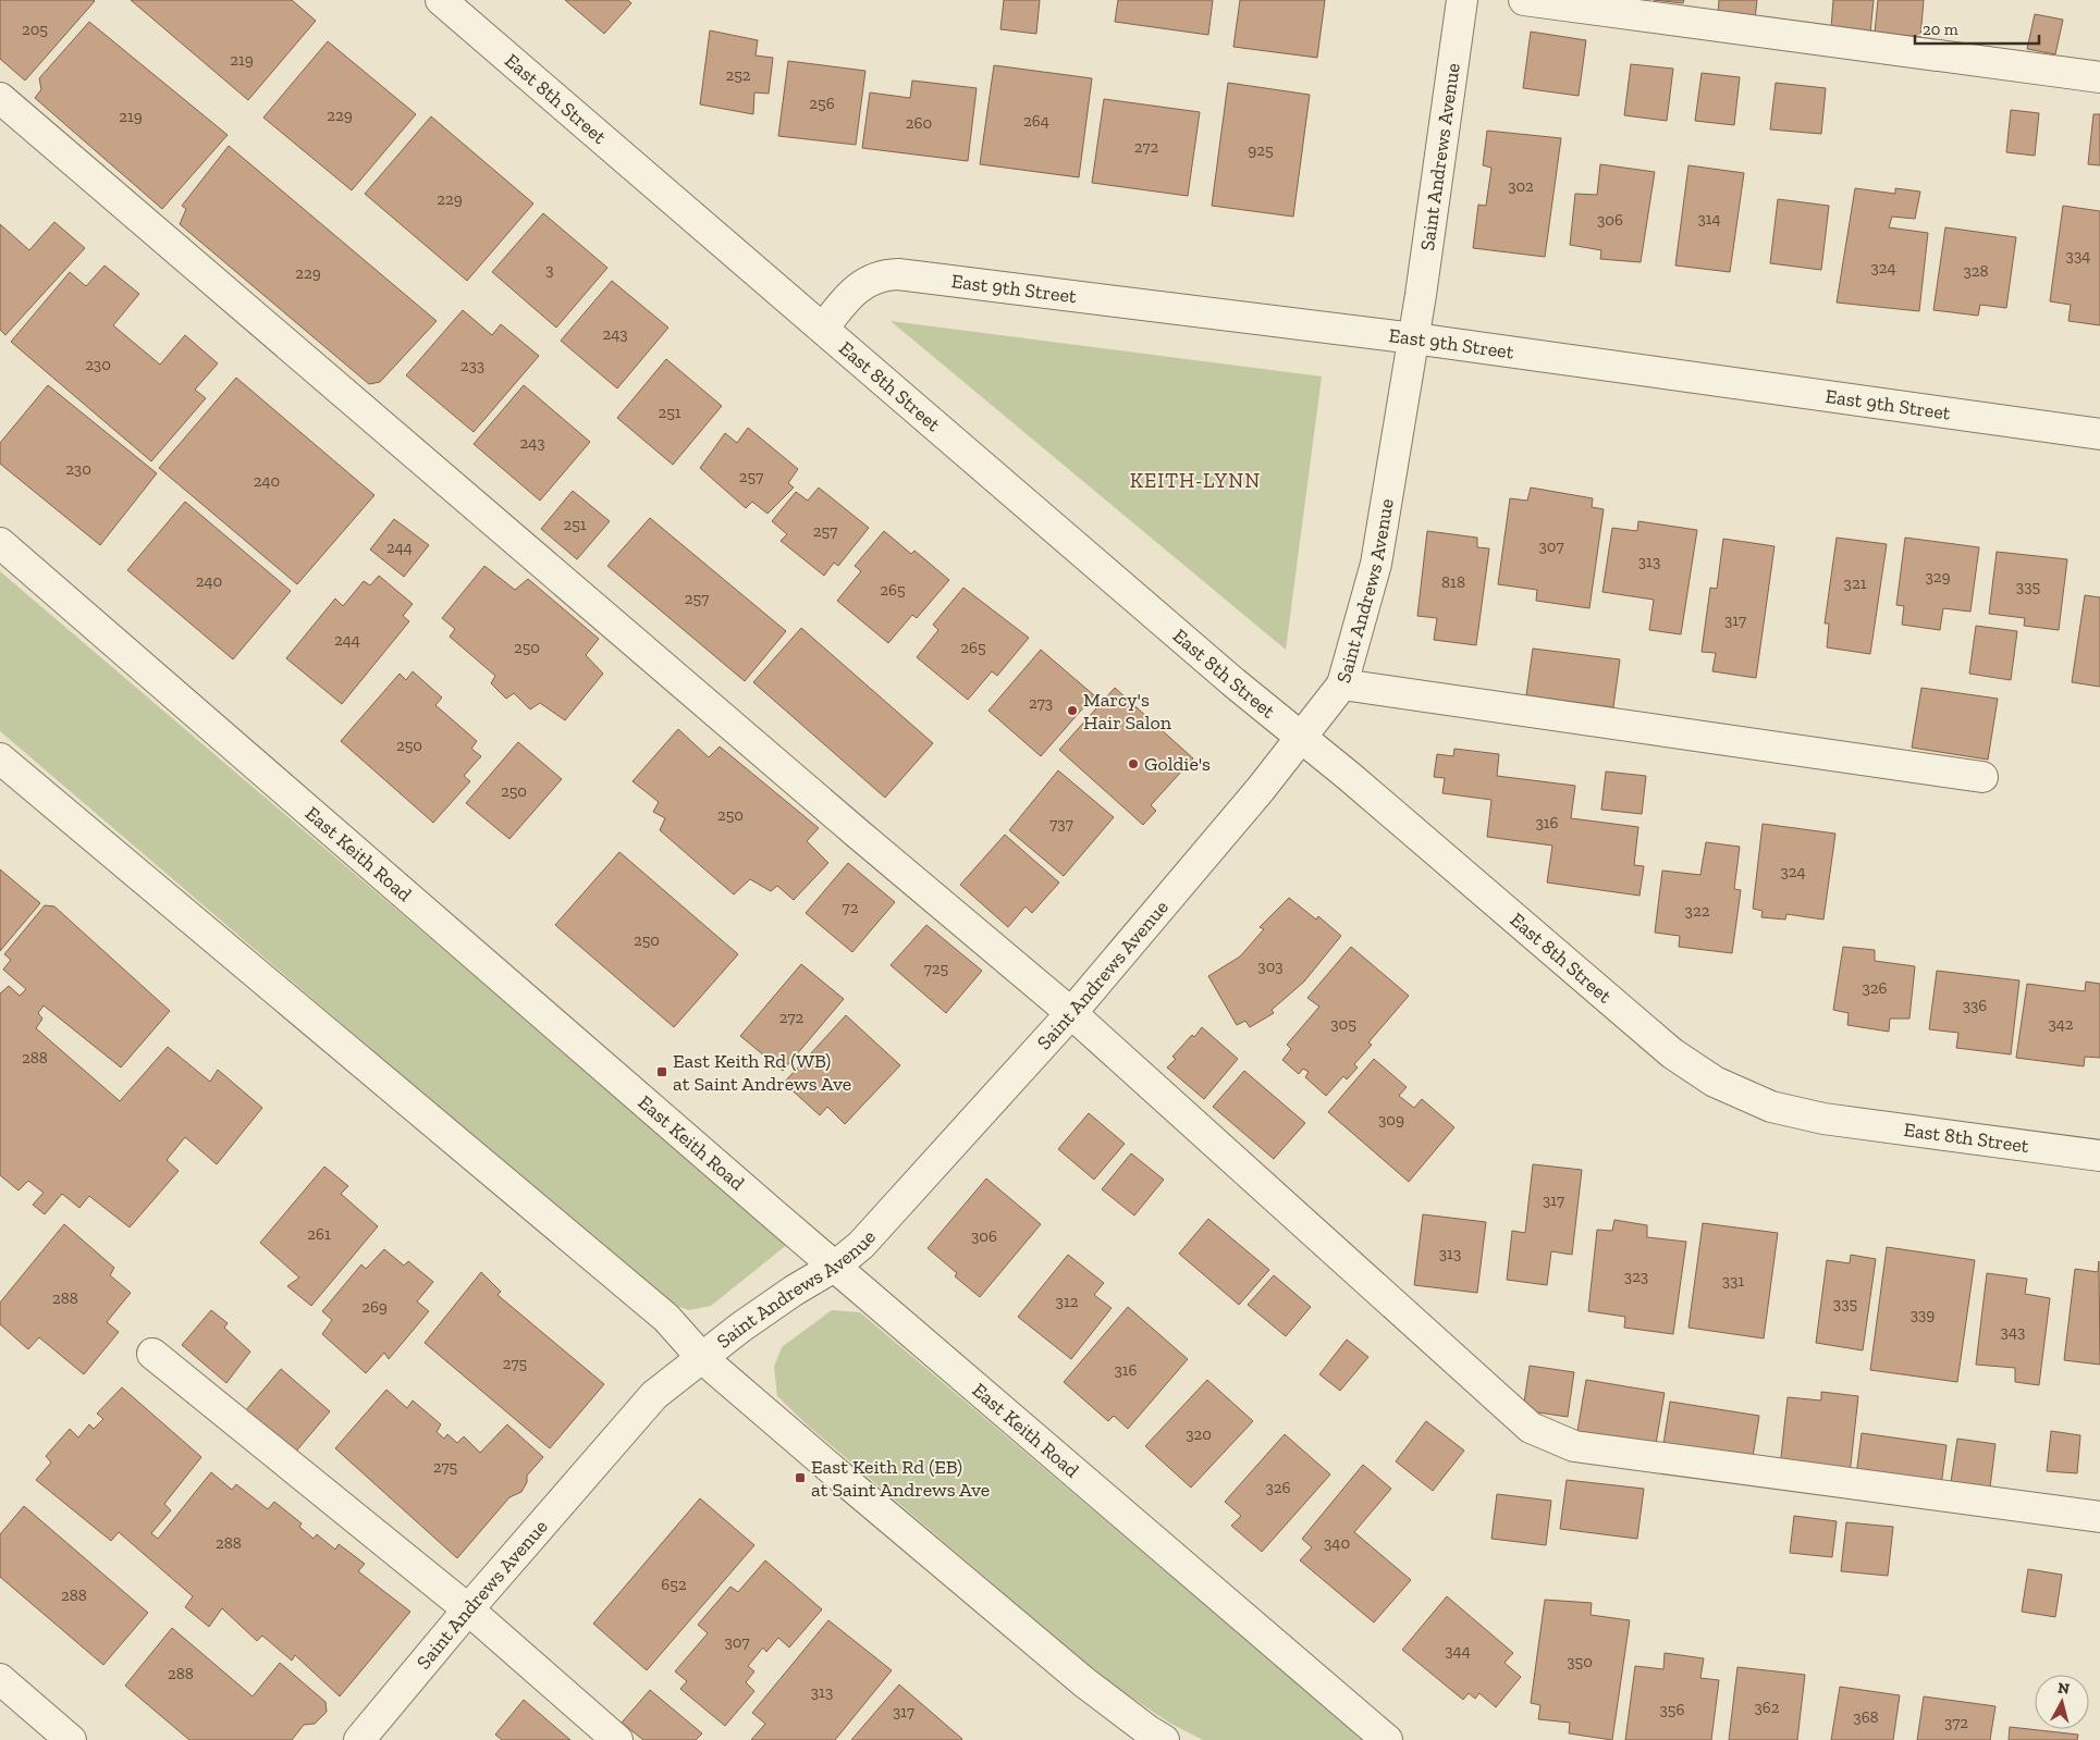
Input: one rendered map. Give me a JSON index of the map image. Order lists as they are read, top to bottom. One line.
{"streets":{"street":["East 8th Street","Saint Andrews Avenue","East 9th Street","East Keith Road"]},"crossings":[["East 8th Street","Saint Andrews Avenue"],["East 8th Street","East 9th Street"],["Saint Andrews Avenue","East 9th Street"],["Saint Andrews Avenue","East Keith Road"]],"districts":["KEITH-LYNN"],"places":{"other":["Marcy's Hair Salon","Goldie's"],"transit":["East Keith Rd (WB) at Saint Andrews Ave","East Keith Rd (EB) at Saint Andrews Ave"]},"house_numbers":["205","219","252","256","229","219","264","260","272","925","302","229","314","306","334","324","3","328","229","243","230","233","251","243","230","257","240","251","257","307","244","313","329","240","818","321","335","265","257","317","244","250","265","273","250","250","250","316","737","324","72","322","250","303","725","326","336","272","305","342","288","309","317","261","306","313","323","331","288","312","335","269","339","343","275","316","320","275","326","288","340","652","288","307","344","350","288","313","362","356","317","368","372"],"scale_bar":"20 m","north":"top"}
